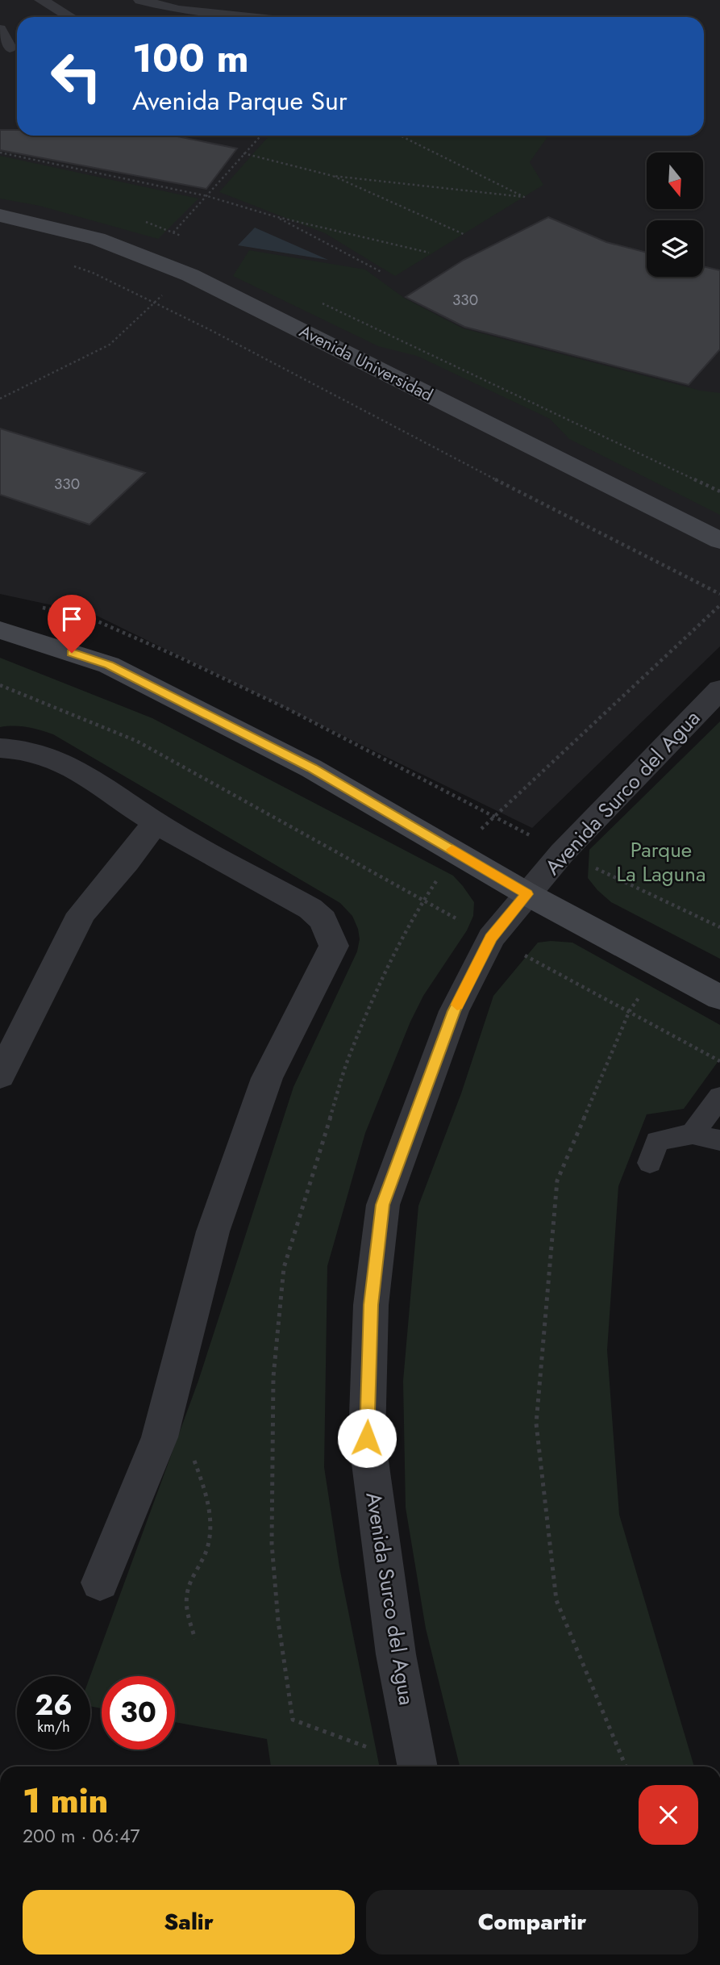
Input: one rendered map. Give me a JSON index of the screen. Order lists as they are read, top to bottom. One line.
{"streets":{"street":["Avenida Universidad","Avenida Surco del Agua"]},"parks":["Parque La Laguna"],"house_numbers":["330","330"],"north":"bottom","page":{"turn":["100 m","Avenida Parque Sur"],"speed":"26 km/h","limit":"30","heading":["1 min","200 m · 06:47"],"buttons":["Salir","Compartir"]}}
